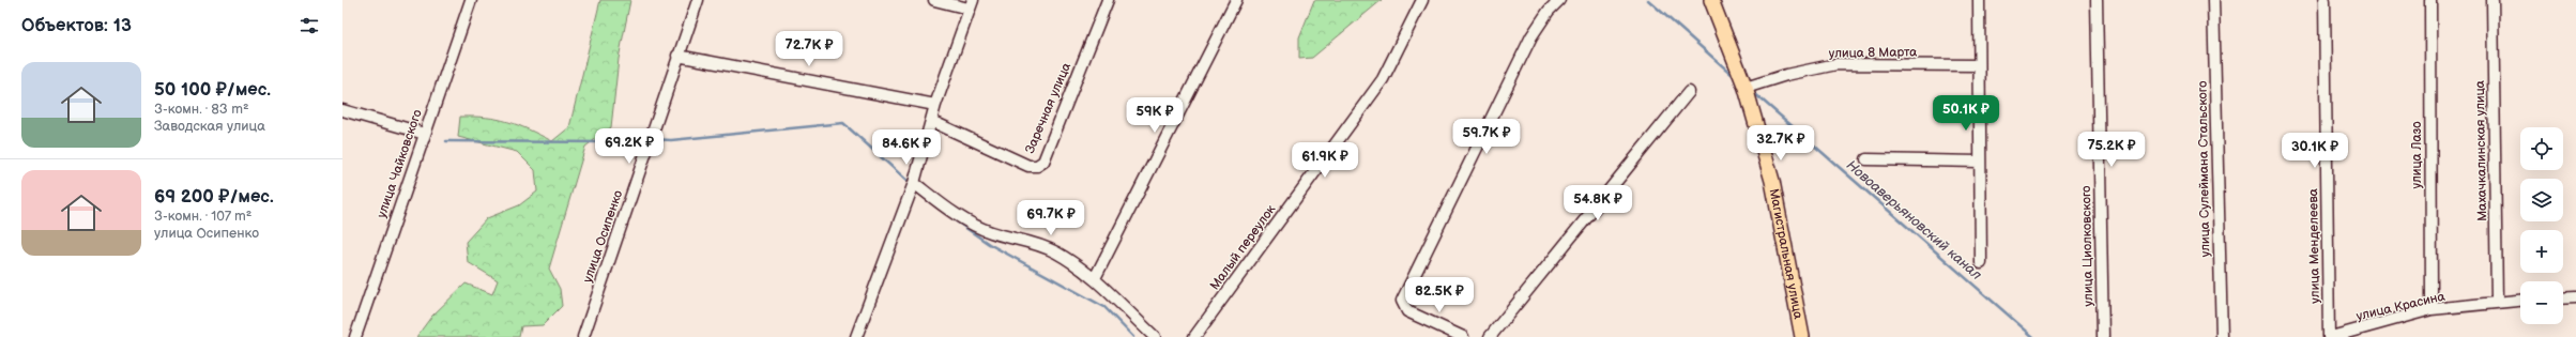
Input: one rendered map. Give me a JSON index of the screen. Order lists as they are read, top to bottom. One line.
{"streets":{"main road":["Магистральная улица"],"street":["улица 8 Марта","Заречная улица","Махачкалинская улица","улица Лазо","улица Чайковского","улица Сулеймана Стальского","улица Осипенко","улица Циолковского","улица Менделеева","Малый переулок","улица Красина"]},"crossings":[["улица 8 Марта","Магистральная улица"],["Махачкалинская улица","улица Красина"],["улица Лазо","улица Красина"],["улица Менделеева","улица Красина"]],"water":["Новоаверьяновский канал"],"page":{"heading":"Объектов: 13","price":["72.7K ₽","50.1K ₽","59K ₽","59.7K ₽","32.7K ₽","69.2K ₽","84.6K ₽","75.2K ₽","30.1K ₽","61.9K ₽","54.8K ₽","69.7K ₽","82.5K ₽"],"list":[{"name":"50 100 ₽/мес.","note":"3-комн. · 83 m² · Заводская улица"},{"name":"69 200 ₽/мес.","note":"3-комн. · 107 m² · улица Осипенко"}],"map_buttons":["+","−"]}}
